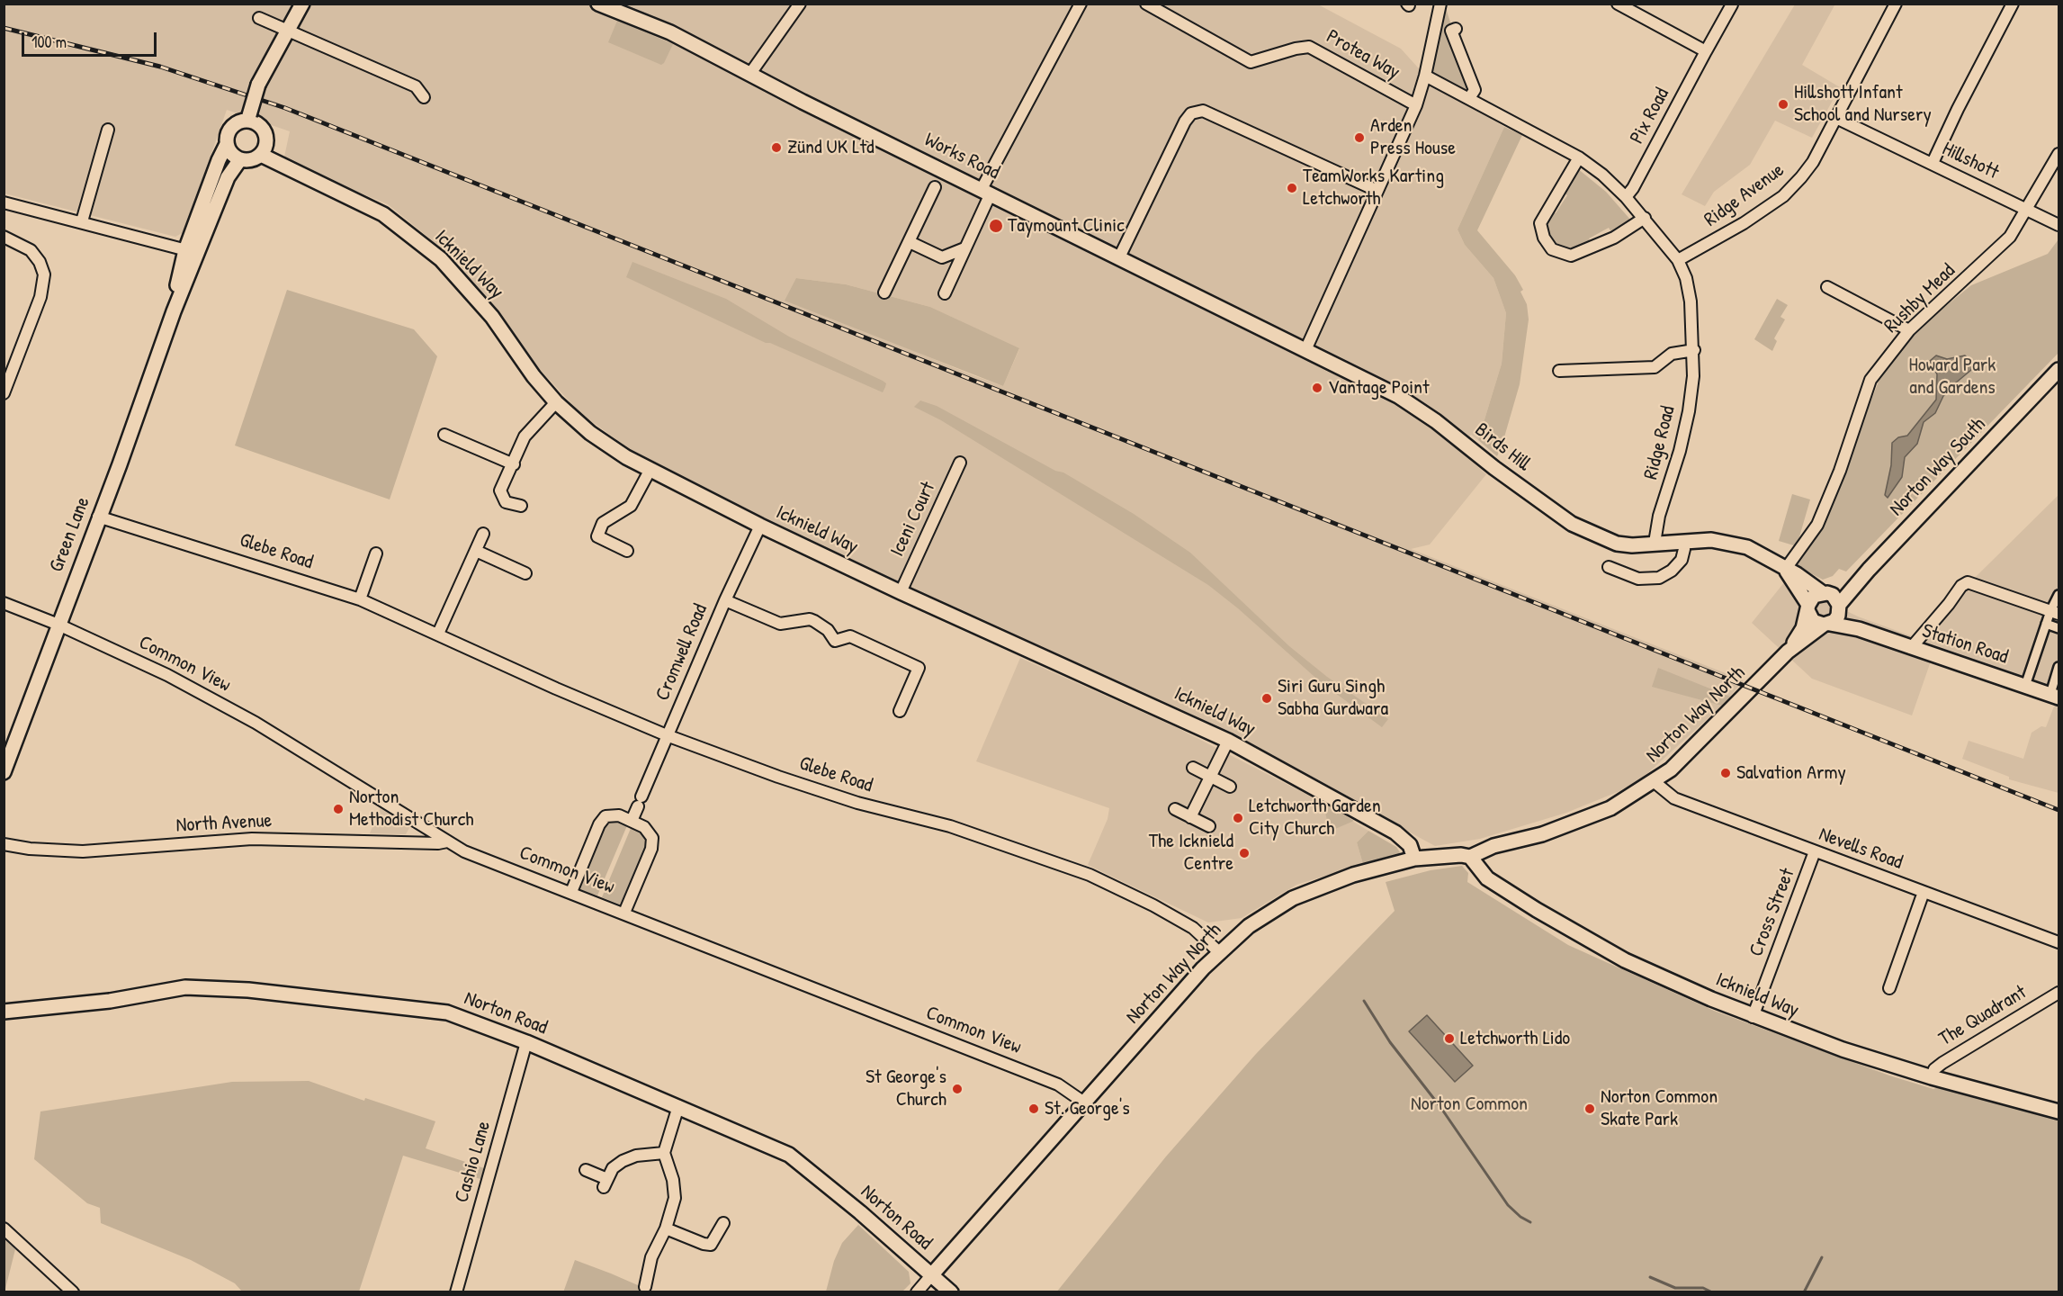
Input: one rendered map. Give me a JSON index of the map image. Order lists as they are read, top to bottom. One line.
{"streets":{"street":["Protea Way","Pix Road","Works Road","Hillshott","Ridge Avenue","Icknield Way","Rushby Mead","Ridge Road","Birds Hill","Norton Way South","Iceni Court","Green Lane","Glebe Road","Station Road","Cromwell Road","Common View","Norton Way North","North Avenue","Nevells Road","Cross Street","Norton Road","The Quadrant","Cashio Lane"]},"crossings":[["Pix Road","Ridge Road"],["Works Road","Birds Hill"],["Hillshott","Ridge Avenue"],["Hillshott","Rushby Mead"],["Ridge Avenue","Ridge Road"],["Icknield Way","Iceni Court"],["Icknield Way","Green Lane"],["Icknield Way","Cromwell Road"],["Icknield Way","Norton Way North"],["Icknield Way","Cross Street"],["Icknield Way","The Quadrant"],["Rushby Mead","Birds Hill"],["Ridge Road","Birds Hill"],["Birds Hill","Norton Way South"],["Birds Hill","Station Road"],["Birds Hill","Norton Way North"],["Norton Way South","Station Road"],["Norton Way South","Norton Way North"],["Green Lane","Glebe Road"],["Green Lane","Common View"],["Glebe Road","Cromwell Road"],["Glebe Road","Norton Way North"],["Station Road","Norton Way North"],["Common View","Norton Way North"],["Common View","North Avenue"],["Norton Way North","Nevells Road"],["Norton Way North","Norton Road"],["Nevells Road","Cross Street"],["Norton Road","Cashio Lane"]],"parks":["Howard Park and Gardens","Norton Common"],"places":["Hillshott Infant School and Nursery","Arden Press House","Zünd UK Ltd","TeamWorks Karting Letchworth","Taymount Clinic","Vantage Point","Siri Guru Singh Sabha Gurdwara","Salvation Army","Norton Methodist Church","Letchworth Garden City Church","The Icknield Centre","Letchworth Lido","St George's Church","St. George's","Norton Common Skate Park"],"scale_bar":"100 m"}
